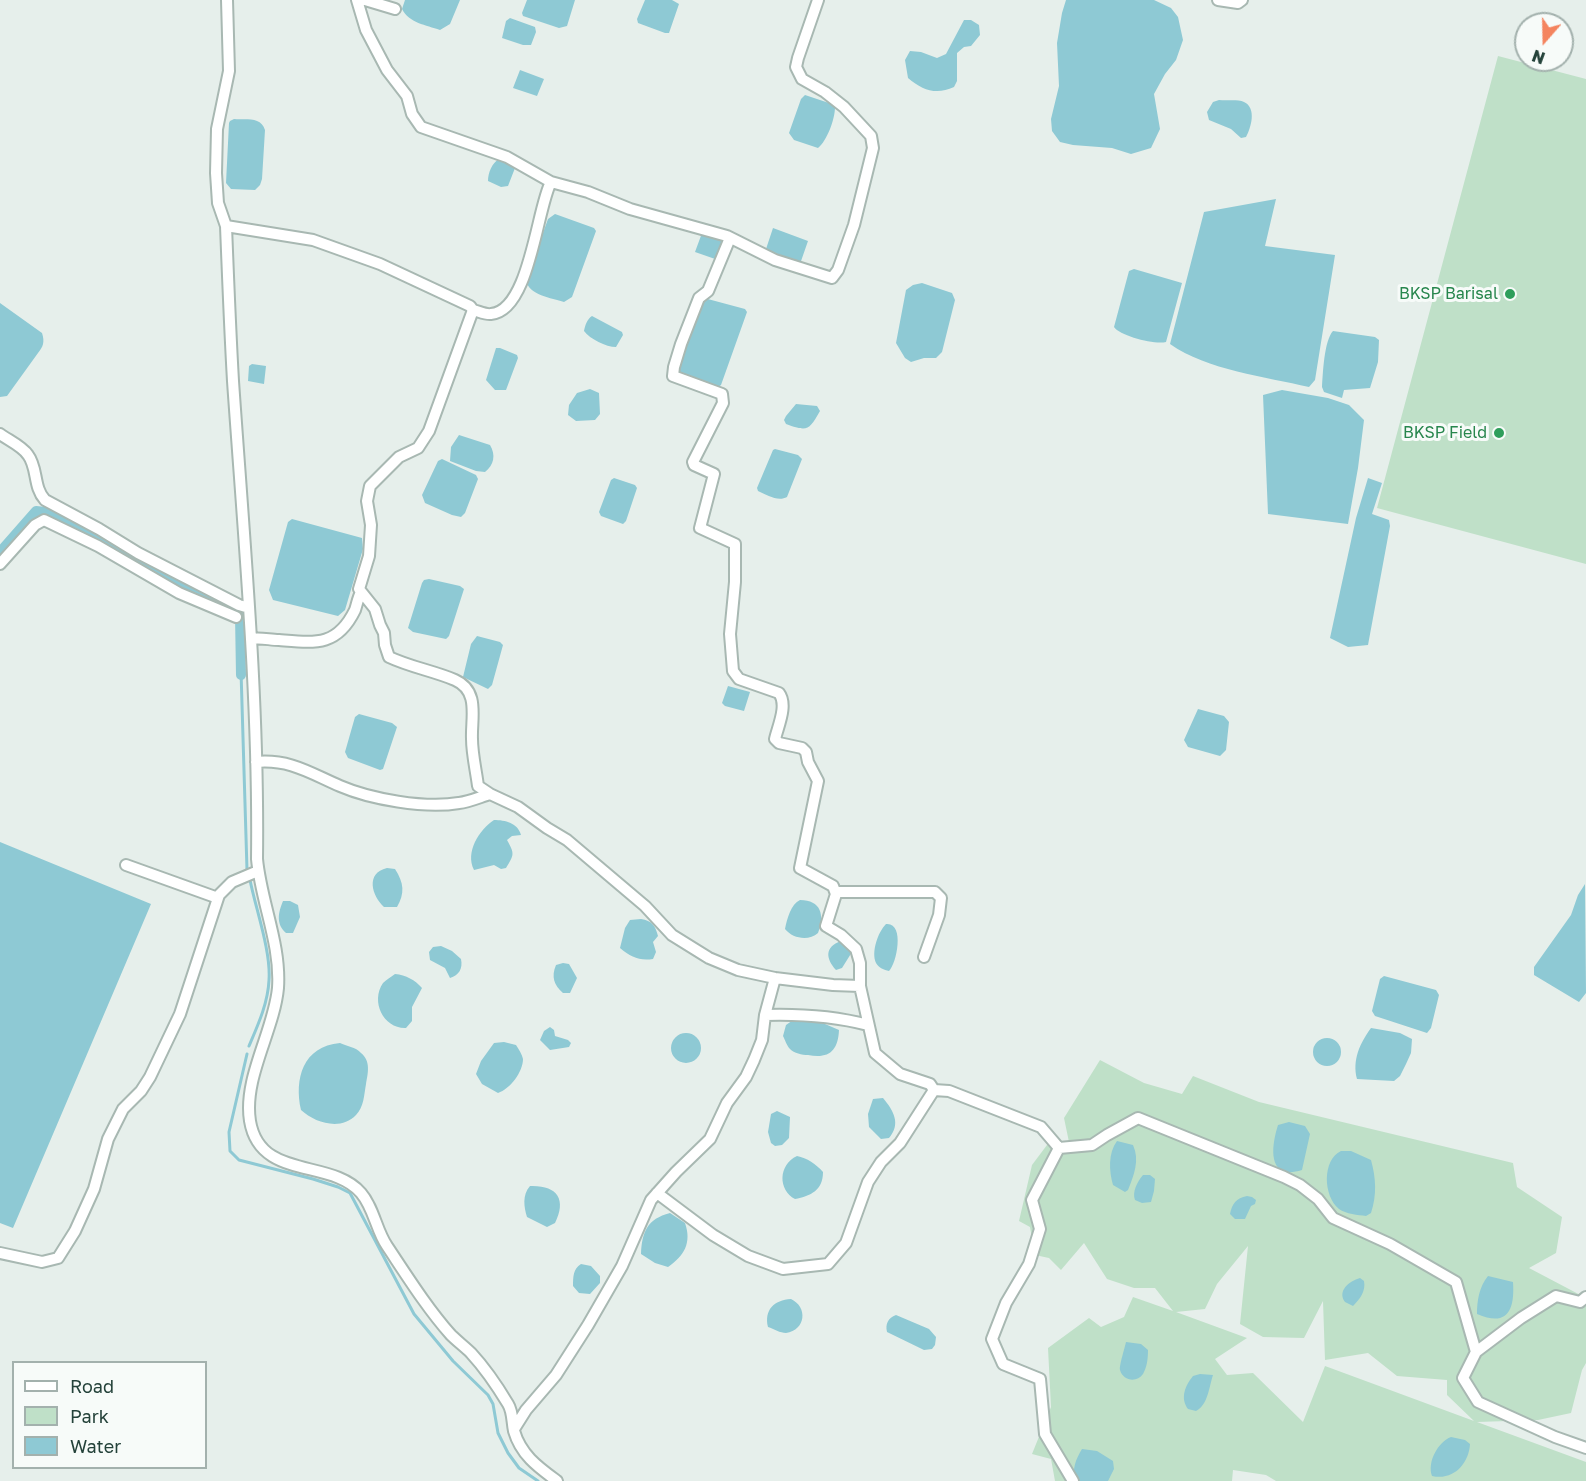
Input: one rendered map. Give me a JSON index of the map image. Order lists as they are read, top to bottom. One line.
{"places":["BKSP Barisal","BKSP Field"],"legend":["Road","Park","Water"],"north":"bottom"}
